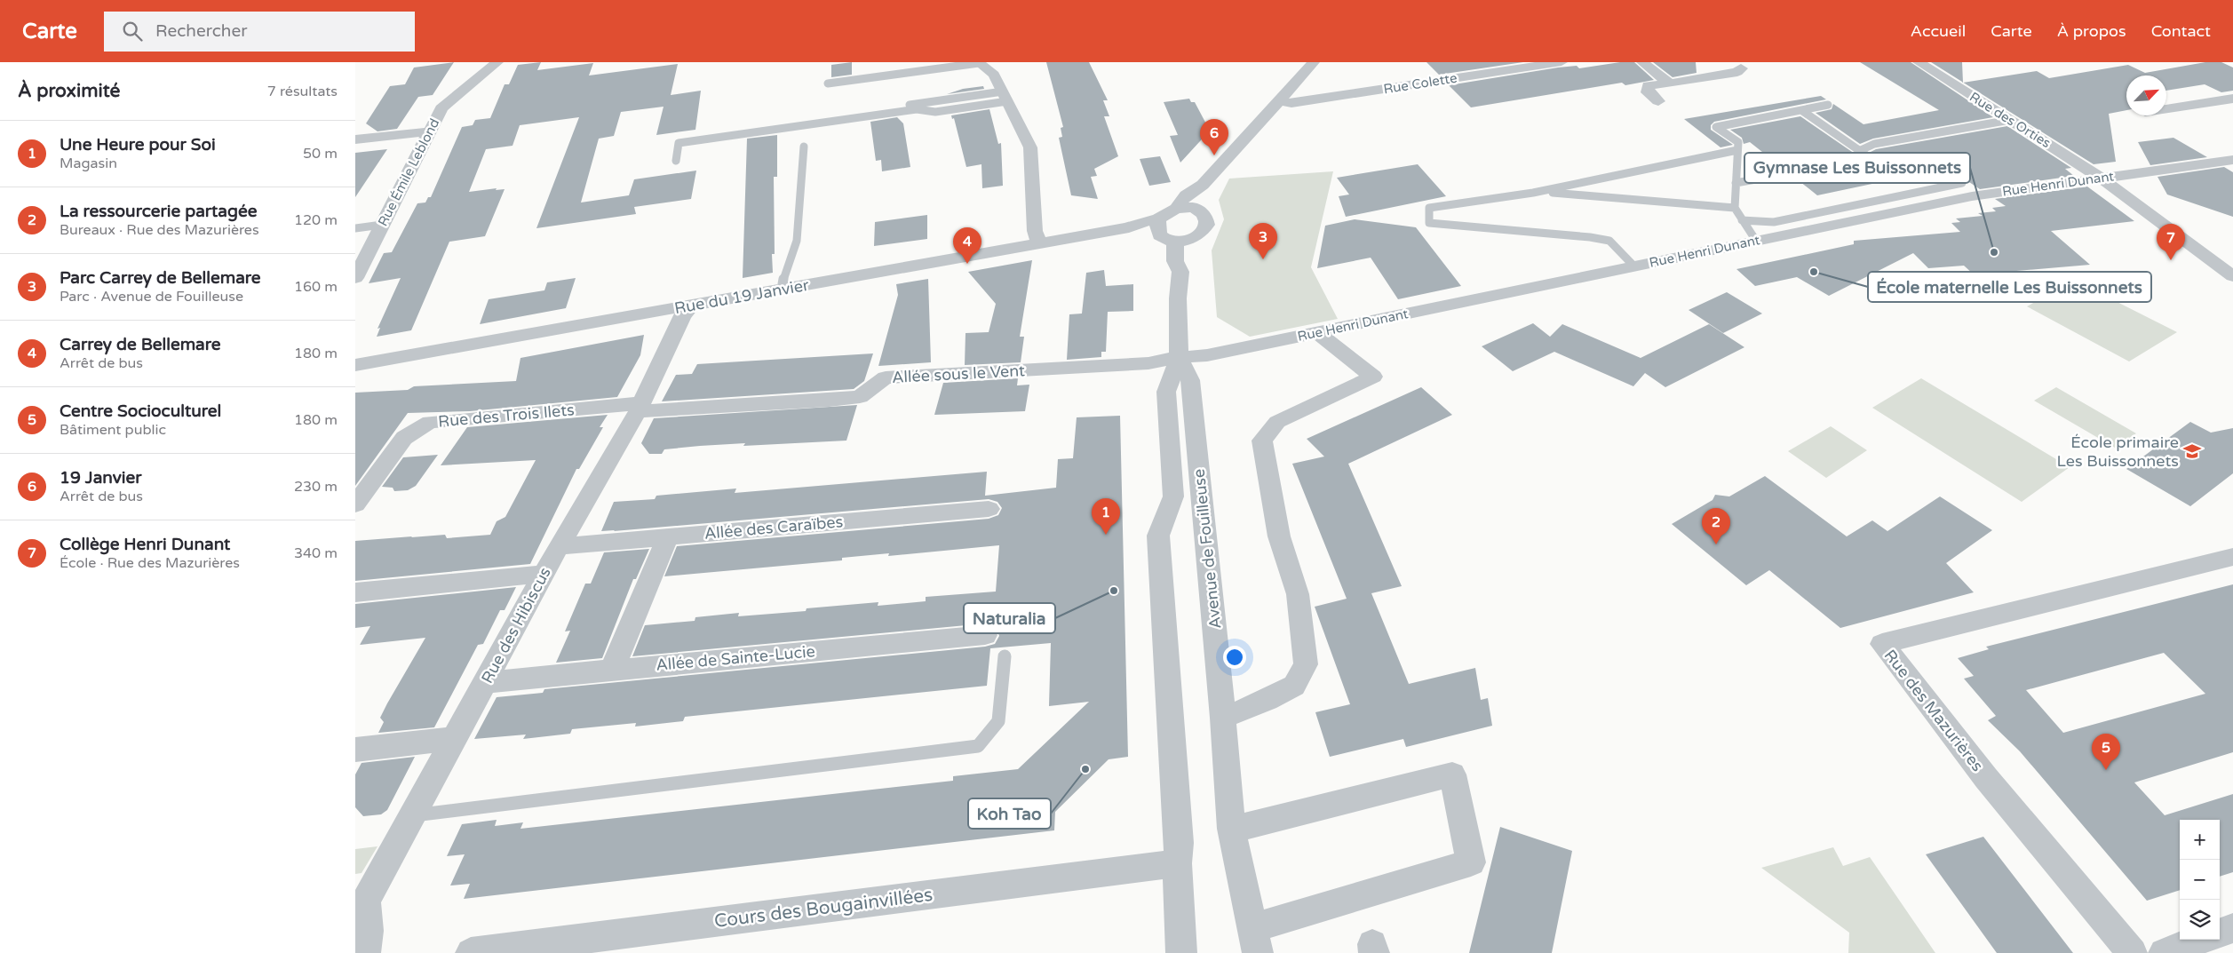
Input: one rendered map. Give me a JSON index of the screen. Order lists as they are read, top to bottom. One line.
{"streets":{"street":["Rue Colette","Rue des Orties","Rue Émile Leblond","Rue Henri Dunant","Rue du 19 Janvier","Allée sous le Vent","Rue des Trois Ilets","Allée des Caraïbes","Avenue de Fouilleuse","Rue des Hibiscus","Allée de Sainte-Lucie","Rue des Mazurières","Cours des Bougainvillées"]},"crossings":[["Rue des Orties","Rue Henri Dunant"],["Rue Henri Dunant","Allée sous le Vent"],["Rue Henri Dunant","Avenue de Fouilleuse"],["Rue du 19 Janvier","Rue des Hibiscus"],["Allée sous le Vent","Rue des Trois Ilets"],["Allée sous le Vent","Avenue de Fouilleuse"],["Allée sous le Vent","Rue des Hibiscus"],["Rue des Trois Ilets","Rue des Hibiscus"],["Allée des Caraïbes","Rue des Hibiscus"],["Avenue de Fouilleuse","Cours des Bougainvillées"],["Rue des Hibiscus","Allée de Sainte-Lucie"]],"places":{"other":["Gymnase Les Buissonnets","École maternelle Les Buissonnets","Naturalia","Koh Tao"],"school or university":["École primaire Les Buissonnets"]},"north":"top right","page":{"header":"Carte","search":"Rechercher","nav":["Accueil","Carte","À propos","Contact"],"heading":["À proximité","7 résultats"],"pins":["6","3","7","4","1","2","5"],"list":[{"mark":"1","name":"Une Heure pour Soi","note":"Magasin","value":"50 m"},{"mark":"2","name":"La ressourcerie partagée","note":"Bureaux · Rue des Mazurières","value":"120 m"},{"mark":"3","name":"Parc Carrey de Bellemare","note":"Parc · Avenue de Fouilleuse","value":"160 m"},{"mark":"4","name":"Carrey de Bellemare","note":"Arrêt de bus","value":"180 m"},{"mark":"5","name":"Centre Socioculturel","note":"Bâtiment public","value":"180 m"},{"mark":"6","name":"19 Janvier","note":"Arrêt de bus","value":"230 m"},{"mark":"7","name":"Collège Henri Dunant","note":"École · Rue des Mazurières","value":"340 m"}],"map_buttons":["+","−"]}}
